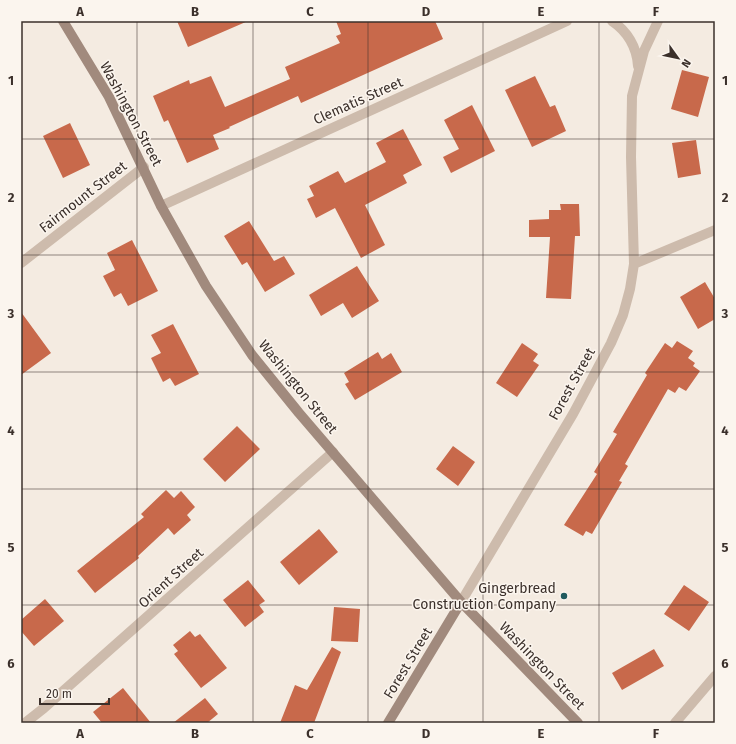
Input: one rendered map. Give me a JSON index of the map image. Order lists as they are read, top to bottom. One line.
{"streets":{"main road":["Washington Street","Forest Street"],"street":["Clematis Street","Fairmount Street","Orient Street"]},"crossings":[["Clematis Street","Washington Street"],["Washington Street","Fairmount Street"],["Washington Street","Forest Street"],["Washington Street","Orient Street"]],"places":["Gingerbread Construction Company"],"scale_bar":"20 m","north":"bottom right","grid":{"columns":["A","B","C","D","E","F"],"rows":["1","2","3","4","5","6"]}}
